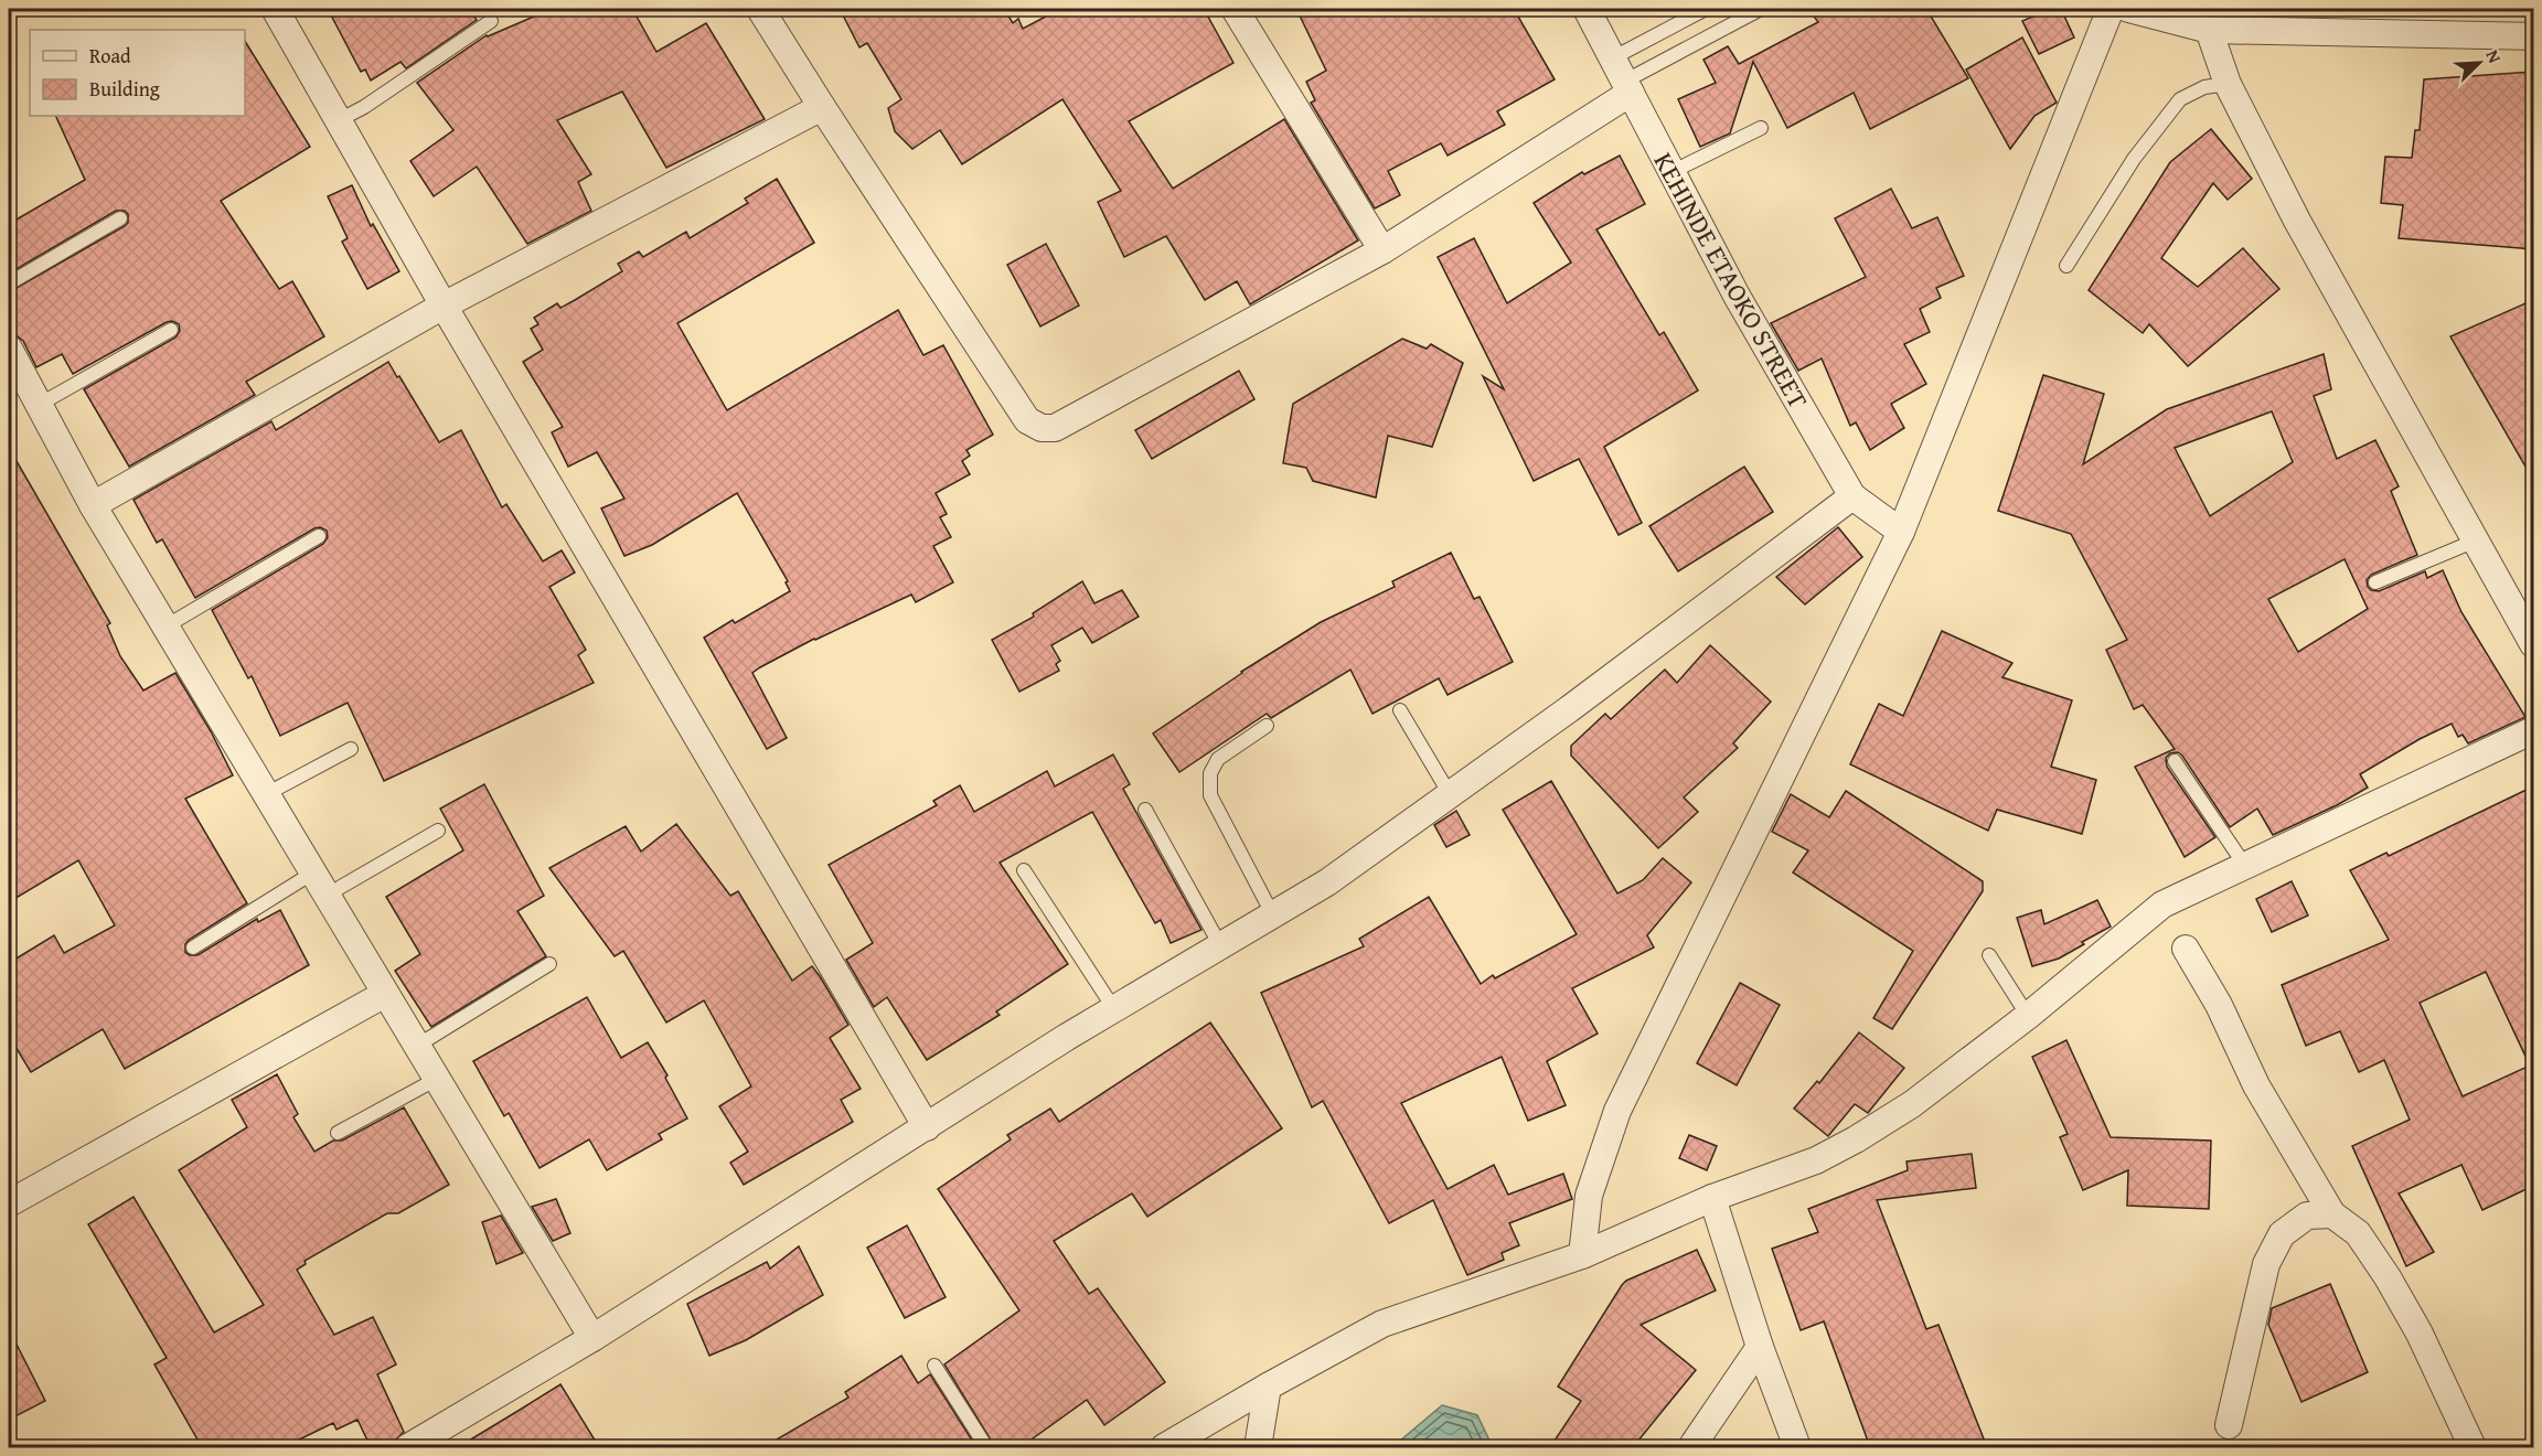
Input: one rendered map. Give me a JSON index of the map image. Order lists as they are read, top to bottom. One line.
{"streets":{"street":["KEHINDE ETAOKO STREET"]},"legend":["Road","Building"],"north":"top right"}
